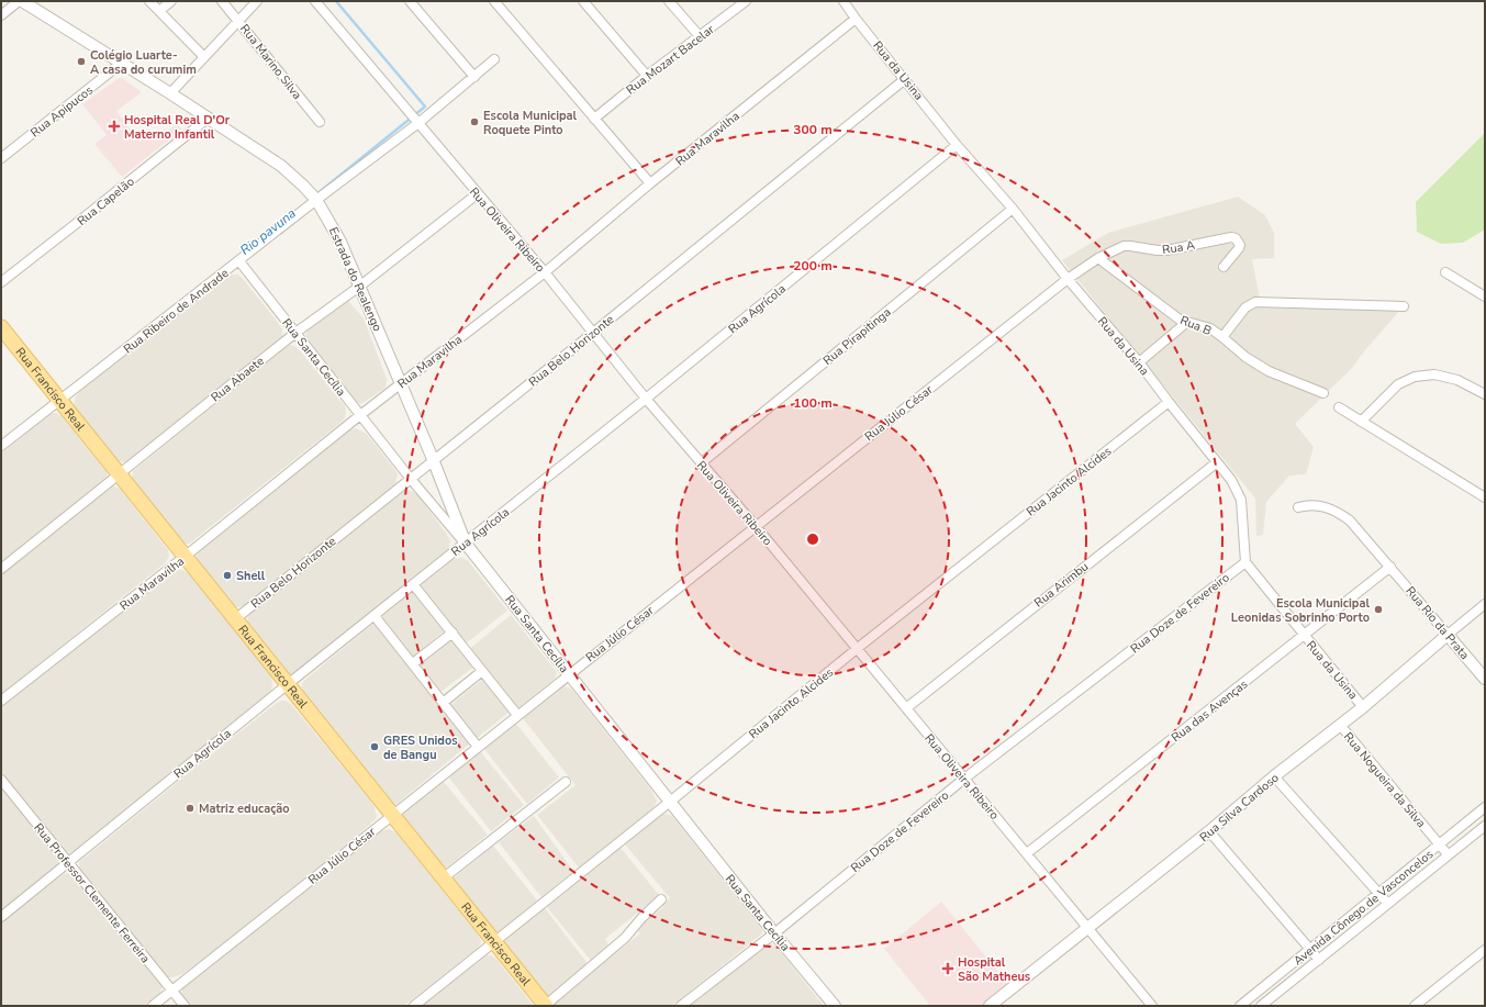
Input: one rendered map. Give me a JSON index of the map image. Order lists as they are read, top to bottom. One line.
{"streets":{"main road":["Rua Francisco Real"],"street":["Rua Mozart Bacelar","Rua Marino Silva","Rua da Usina","Rua Apipucos","Rua Maravilha","Rua Capelão","Rua Oliveira Ribeiro","Rua A","Estrada do Realengo","Rua Agrícola","Rua Ribeiro de Andrade","Rua B","Rua Pirapitinga","Rua Belo Horizonte","Rua Santa Cecília","Rua Abaete","Rua Júlio César","Rua Jacinto Alcides","Rua Arimbu","Rua Doze de Fevereiro","Rua Rio da Prata","Rua das Avenças","Rua Nogueira da Silva","Rua Silva Cardoso","Rua Professor Clemente Ferreira","Avenida Cônego de Vasconcelos"]},"crossings":[["Rua da Usina","Rua Maravilha"],["Rua da Usina","Rua A"],["Rua da Usina","Rua Agrícola"],["Rua da Usina","Rua Pirapitinga"],["Rua da Usina","Rua Belo Horizonte"],["Rua da Usina","Rua Júlio César"],["Rua da Usina","Rua Jacinto Alcides"],["Rua da Usina","Rua Arimbu"],["Rua da Usina","Rua Doze de Fevereiro"],["Rua da Usina","Rua das Avenças"],["Rua da Usina","Rua Silva Cardoso"],["Rua Apipucos","Estrada do Realengo"],["Rua Maravilha","Rua Oliveira Ribeiro"],["Rua Maravilha","Estrada do Realengo"],["Rua Maravilha","Rua Santa Cecília"],["Rua Maravilha","Rua Francisco Real"],["Rua Capelão","Estrada do Realengo"],["Rua Oliveira Ribeiro","Rua Agrícola"],["Rua Oliveira Ribeiro","Rua Ribeiro de Andrade"],["Rua Oliveira Ribeiro","Rua Pirapitinga"],["Rua Oliveira Ribeiro","Rua Belo Horizonte"],["Rua Oliveira Ribeiro","Rua Abaete"],["Rua Oliveira Ribeiro","Rua Júlio César"],["Rua Oliveira Ribeiro","Rua Jacinto Alcides"],["Rua Oliveira Ribeiro","Rua Arimbu"],["Rua Oliveira Ribeiro","Rua Doze de Fevereiro"],["Rua Oliveira Ribeiro","Rua das Avenças"],["Rua Oliveira Ribeiro","Rua Silva Cardoso"],["Rua A","Rua B"],["Rua A","Rua Júlio César"],["Estrada do Realengo","Rua Agrícola"],["Estrada do Realengo","Rua Ribeiro de Andrade"],["Estrada do Realengo","Rua Belo Horizonte"],["Estrada do Realengo","Rua Santa Cecília"],["Estrada do Realengo","Rua Abaete"],["Rua Agrícola","Rua Santa Cecília"],["Rua Agrícola","Rua Francisco Real"],["Rua Agrícola","Rua Professor Clemente Ferreira"],["Rua Ribeiro de Andrade","Rua Santa Cecília"],["Rua Ribeiro de Andrade","Rua Francisco Real"],["Rua Belo Horizonte","Rua Santa Cecília"],["Rua Belo Horizonte","Rua Francisco Real"],["Rua Santa Cecília","Rua Abaete"],["Rua Santa Cecília","Rua Júlio César"],["Rua Santa Cecília","Rua Jacinto Alcides"],["Rua Santa Cecília","Rua Doze de Fevereiro"],["Rua Abaete","Rua Francisco Real"],["Rua Francisco Real","Rua Júlio César"],["Rua Francisco Real","Rua Jacinto Alcides"],["Rua Júlio César","Rua Professor Clemente Ferreira"],["Rua Rio da Prata","Rua das Avenças"],["Rua Rio da Prata","Rua Silva Cardoso"],["Rua Nogueira da Silva","Rua Silva Cardoso"],["Rua Nogueira da Silva","Avenida Cônego de Vasconcelos"]],"water":["Rio pavuna"],"places":{"other":["Colégio Luarte- A casa do curumim","Escola Municipal Roquete Pinto","Shell","Escola Municipal Leonidas Sobrinho Porto","GRES Unidos de Bangu","Matriz educação"],"health":["Hospital Real D'Or Materno Infantil","Hospital São Matheus"]},"rings":["300 m","200 m","100 m"]}
